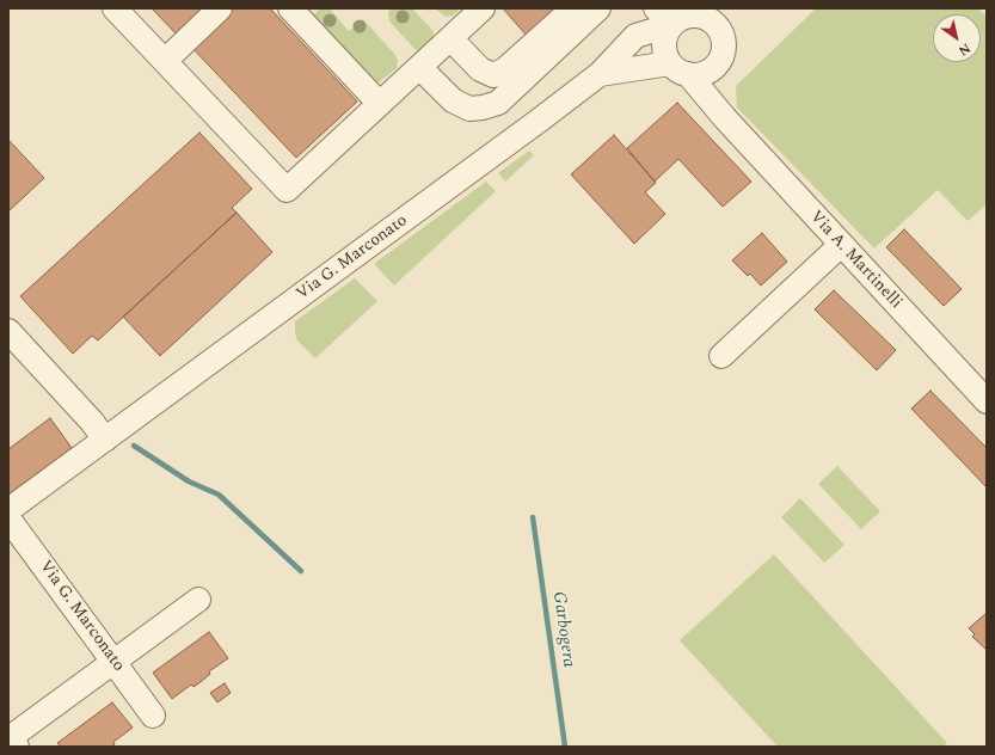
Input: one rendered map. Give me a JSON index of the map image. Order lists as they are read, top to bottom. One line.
{"streets":{"street":["Via G. Marconato","Via A. Martinelli"]},"crossings":[["Via G. Marconato","Via A. Martinelli"]],"water":["Garbogera"],"north":"bottom right"}
